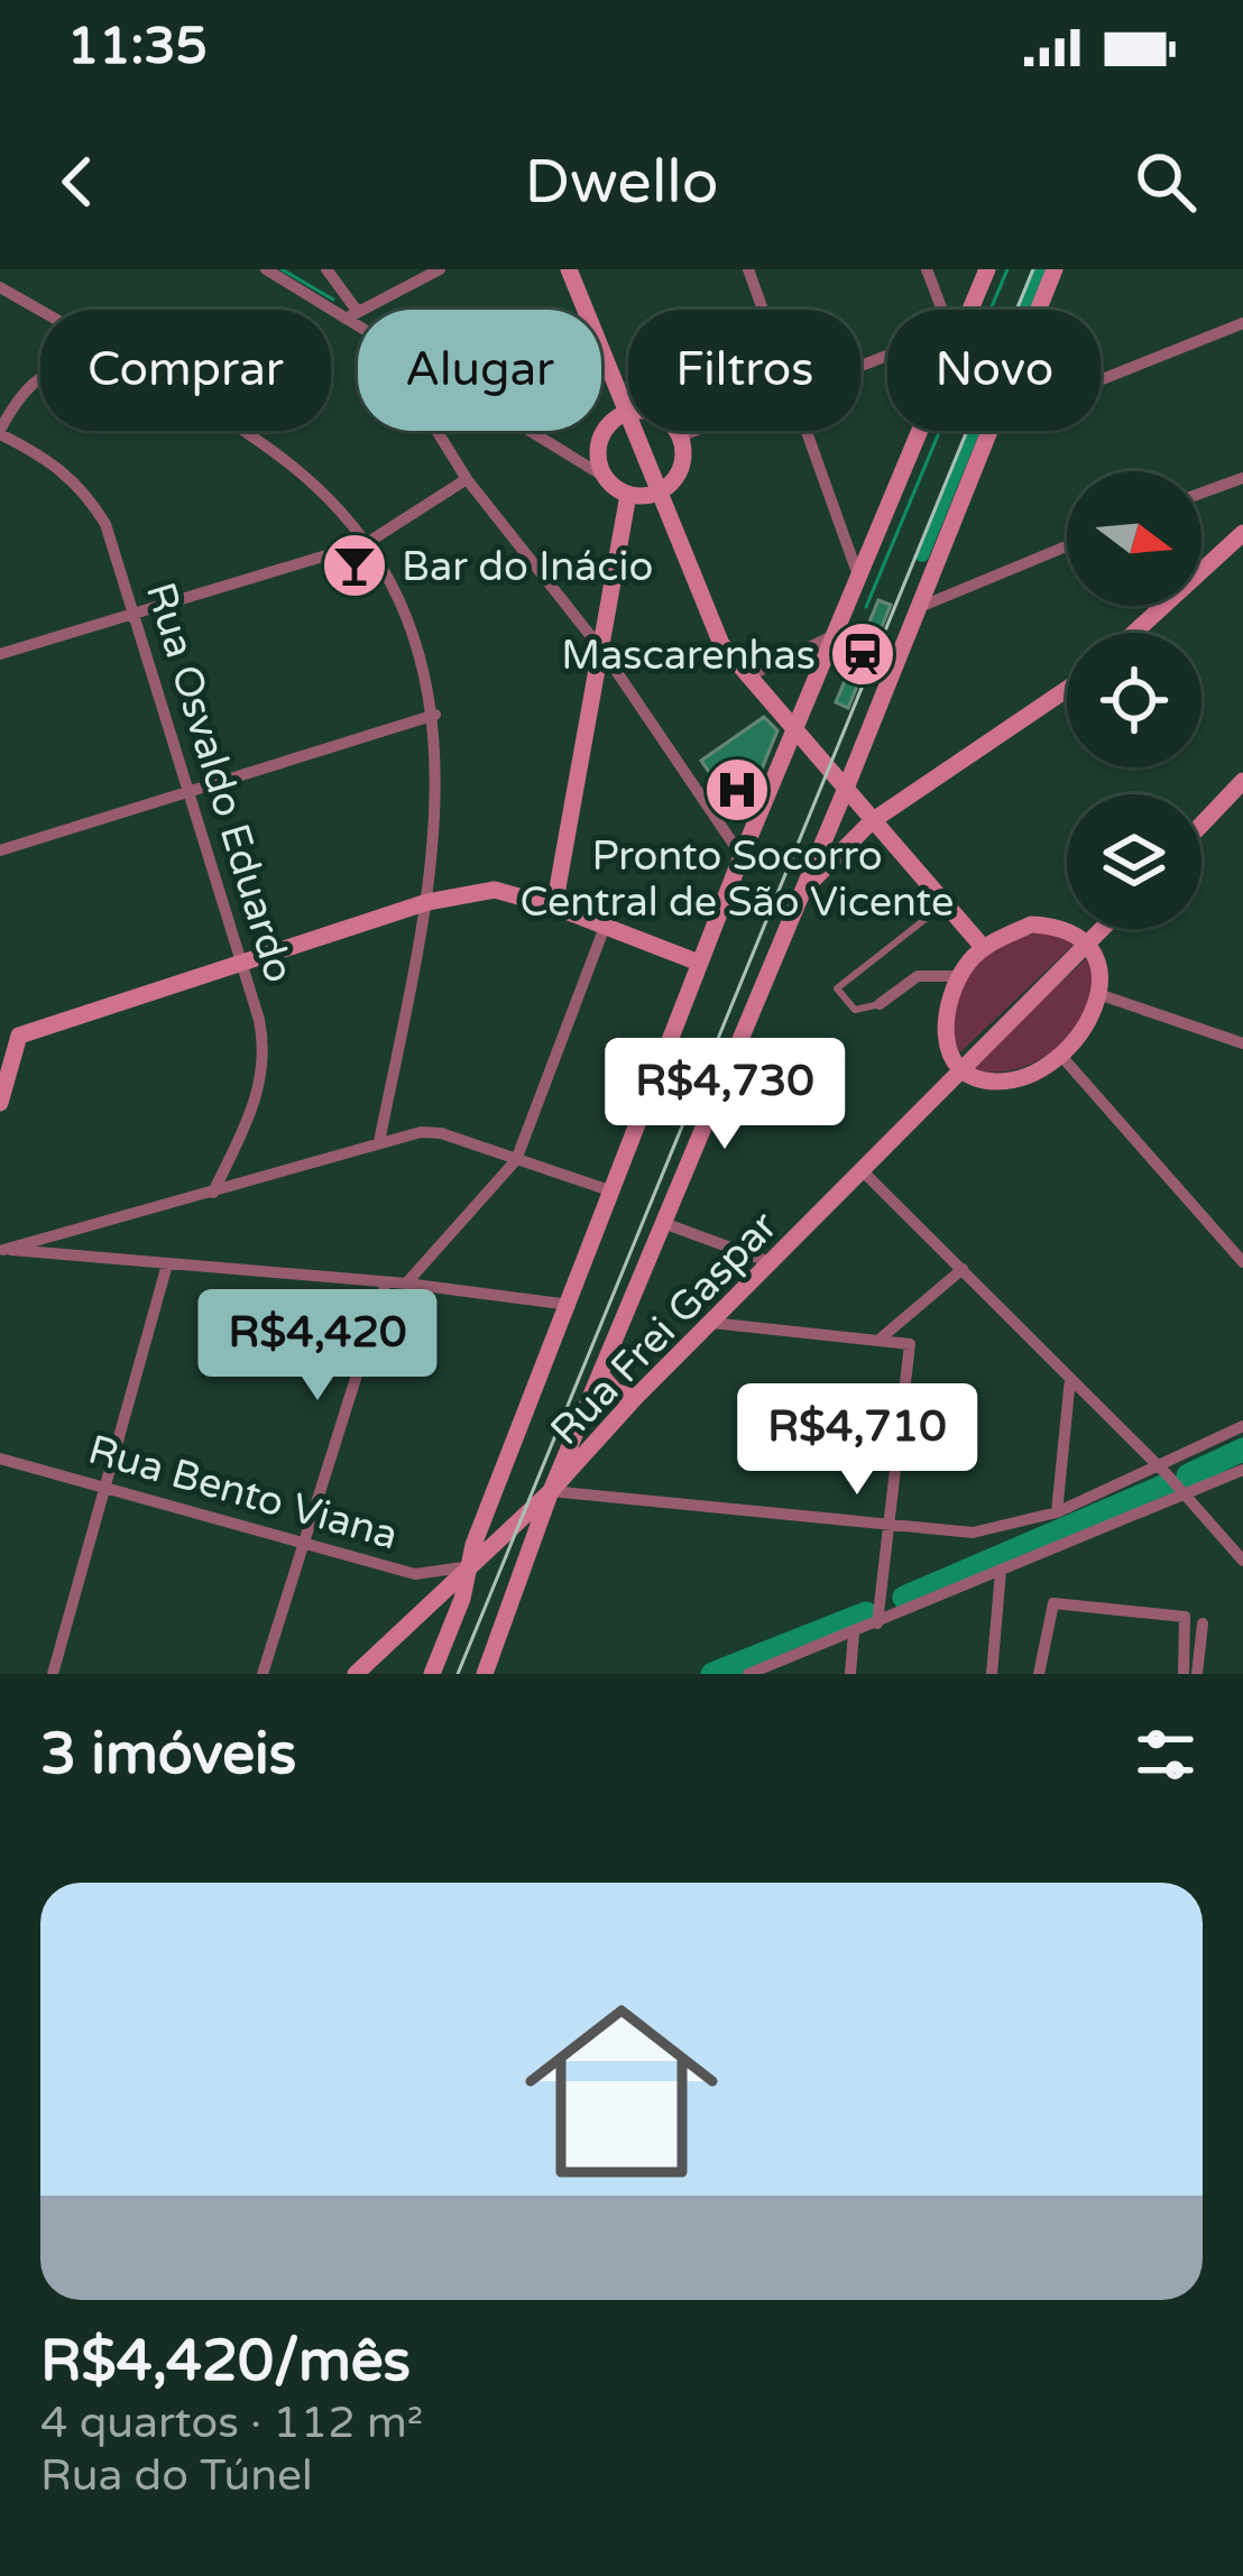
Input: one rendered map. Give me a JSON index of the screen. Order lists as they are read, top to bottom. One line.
{"streets":{"street":["Rua Osvaldo Eduardo","Rua Frei Gaspar","Rua Bento Viana"]},"crossings":[["Rua Frei Gaspar","Rua Bento Viana"]],"places":{"bar":["Bar do Inácio"],"station":["Mascarenhas"],"hospital":["Pronto Socorro Central de São Vicente"]},"north":"right","page":{"status":"11:35","header":"Dwello","chip":["Comprar","Alugar","Filtros","Novo"],"price":["R$4,730","R$4,420","R$4,710"],"heading":"3 imóveis","list":[{"name":"R$4,420/mês","note":"4 quartos · 112 m² · Rua do Túnel"}]}}
